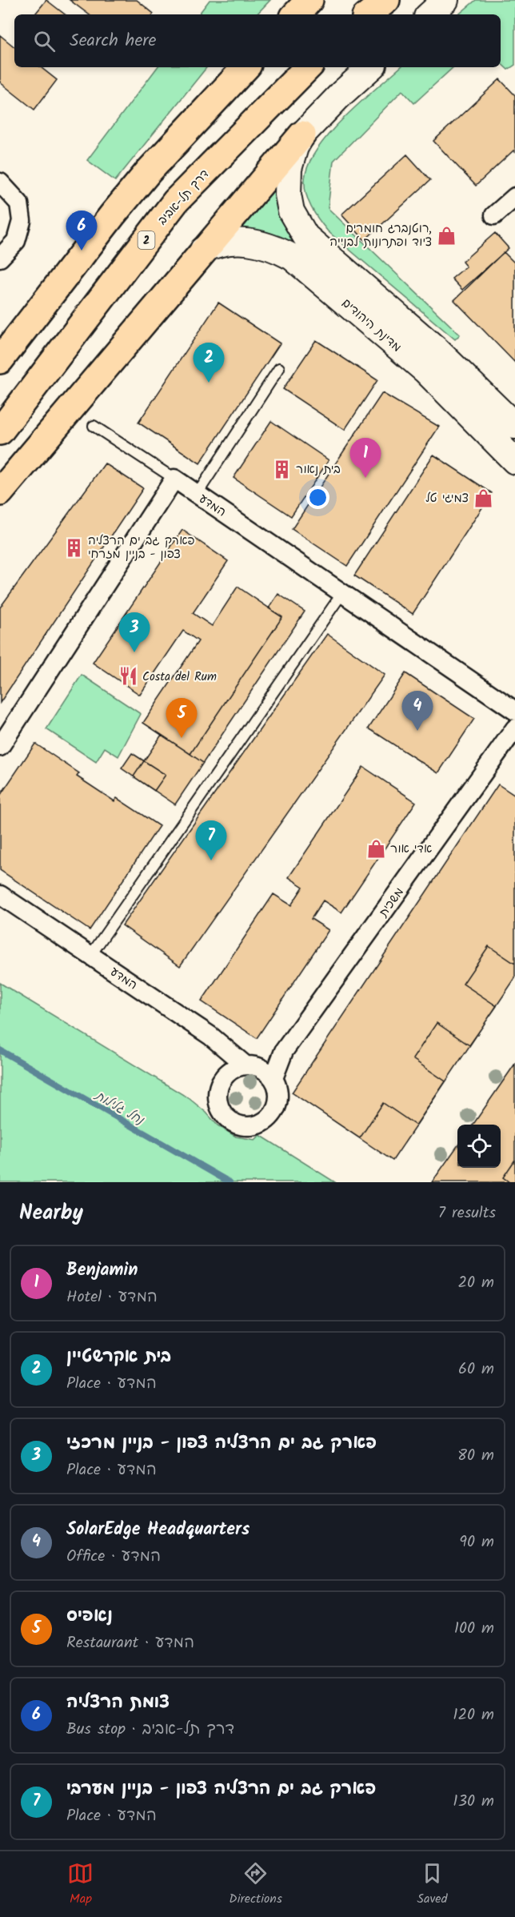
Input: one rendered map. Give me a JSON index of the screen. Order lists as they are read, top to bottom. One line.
{"streets":{"highway":["דרך תל-אביב","2"],"street":["מדינת היהודים","המדע","משכית"]},"crossings":[["המדע","משכית"]],"water":["נחל גלילות"],"places":{"shop":["רוטנברג חומרים, ציוד ופתרונות לבנייה","צמיגי טל","אדי אור"],"building":["בית נאור","פארק גב ים הרצליה צפון - בניין מזרחי"],"restaurant":["Costa del Rum"]},"page":{"search":"Search here","pins":["6","2","1","3","4","5","7"],"heading":["Nearby","7 results"],"list":[{"mark":"1","name":"Benjamin","note":"Hotel · המדע","value":"20 m"},{"mark":"2","name":"בית אקרשטיין","note":"Place · המדע","value":"60 m"},{"mark":"3","name":"פארק גב ים הרצליה צפון - בניין מרכזי","note":"Place · המדע","value":"80 m"},{"mark":"4","name":"SolarEdge Headquarters","note":"Office · המדע","value":"90 m"},{"mark":"5","name":"נאפיס","note":"Restaurant · המדע","value":"100 m"},{"mark":"6","name":"צומת הרצליה","note":"Bus stop · דרך תל-אביב","value":"120 m"},{"mark":"7","name":"פארק גב ים הרצליה צפון - בניין מערבי","note":"Place · המדע","value":"130 m"}],"nav":["Map","Directions","Saved"]}}
